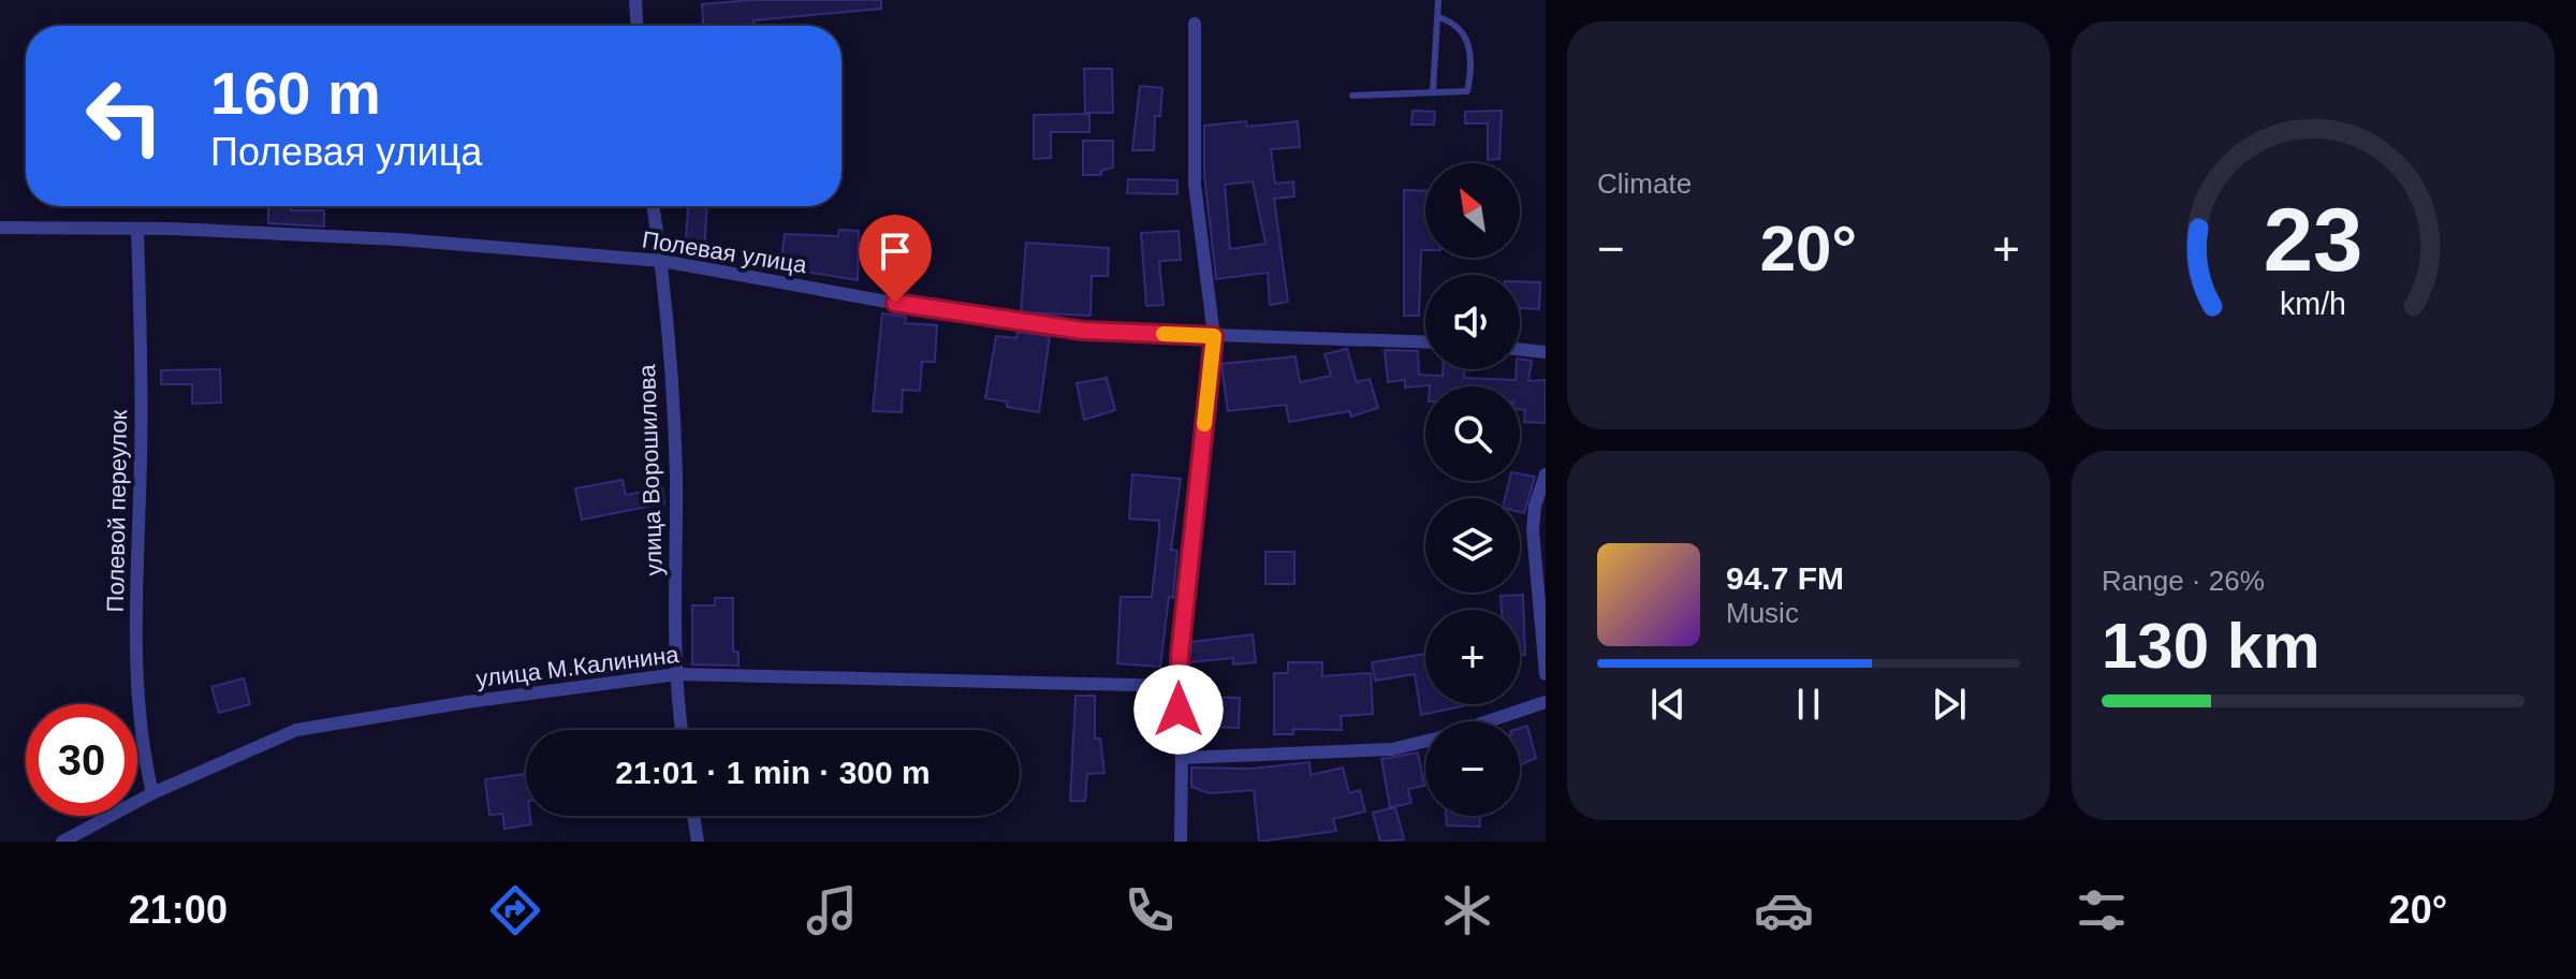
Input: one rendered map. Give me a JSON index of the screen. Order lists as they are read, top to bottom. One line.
{"streets":{"street":["Полевая улица","улица Ворошилова","Полевой переулок","улица М.Калинина"]},"crossings":[["Полевая улица","улица Ворошилова"],["Полевая улица","Полевой переулок"],["улица Ворошилова","улица М.Калинина"],["Полевой переулок","улица М.Калинина"]],"north":"top left","page":{"tile":["Climate",["Range · 26%","130 km"]],"turn":["160 m","Полевая улица"],"map_buttons":["+","−"],"heat":["−","20°","+"],"song":["94.7 FM","Music"],"limit":"30","trip":"21:01 · 1 min · 300 m","tabs":["21:00","20°"],"gauge":["23","km/h"]}}
